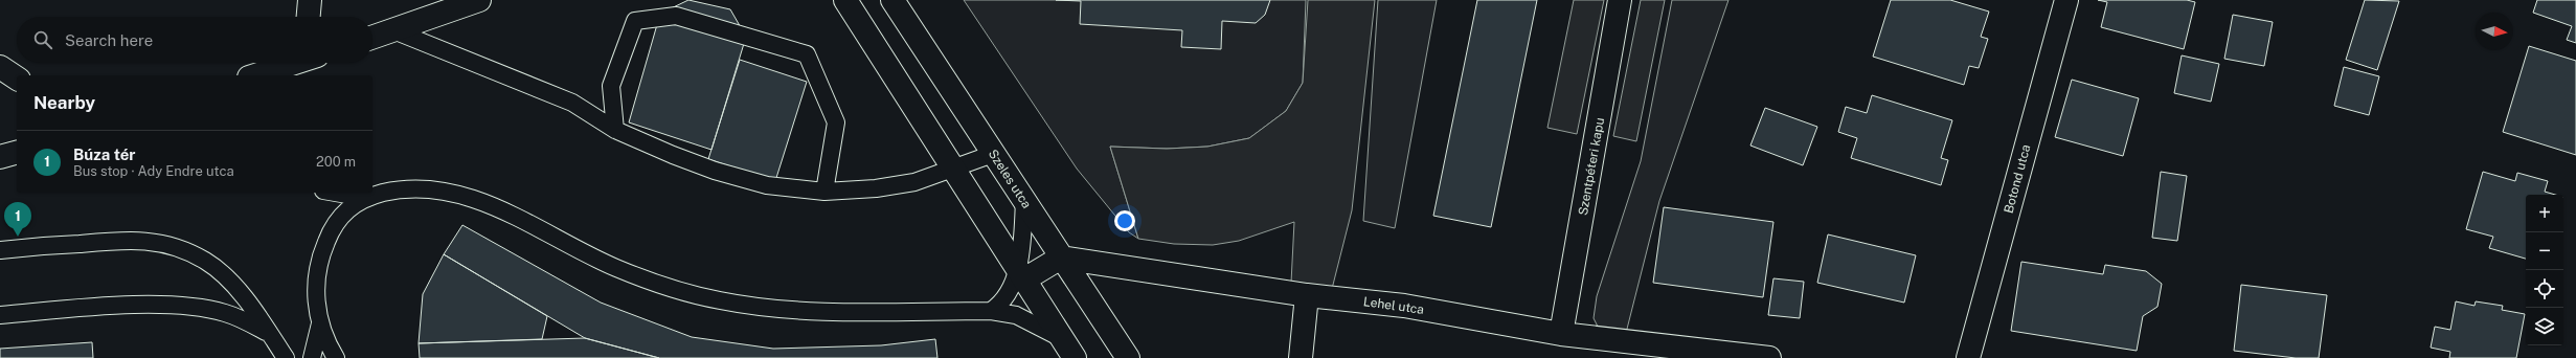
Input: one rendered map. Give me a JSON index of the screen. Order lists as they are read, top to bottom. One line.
{"streets":{"street":["Szentpéteri kapu","Szeles utca","Botond utca","Lehel utca"]},"crossings":[["Szentpéteri kapu","Lehel utca"],["Szeles utca","Lehel utca"]],"north":"right","page":{"search":"Search here","heading":"Nearby","list":[{"mark":"1","name":"Búza tér","note":"Bus stop · Ady Endre utca","value":"200 m"}],"map_buttons":["+","−"],"pins":"1"}}
